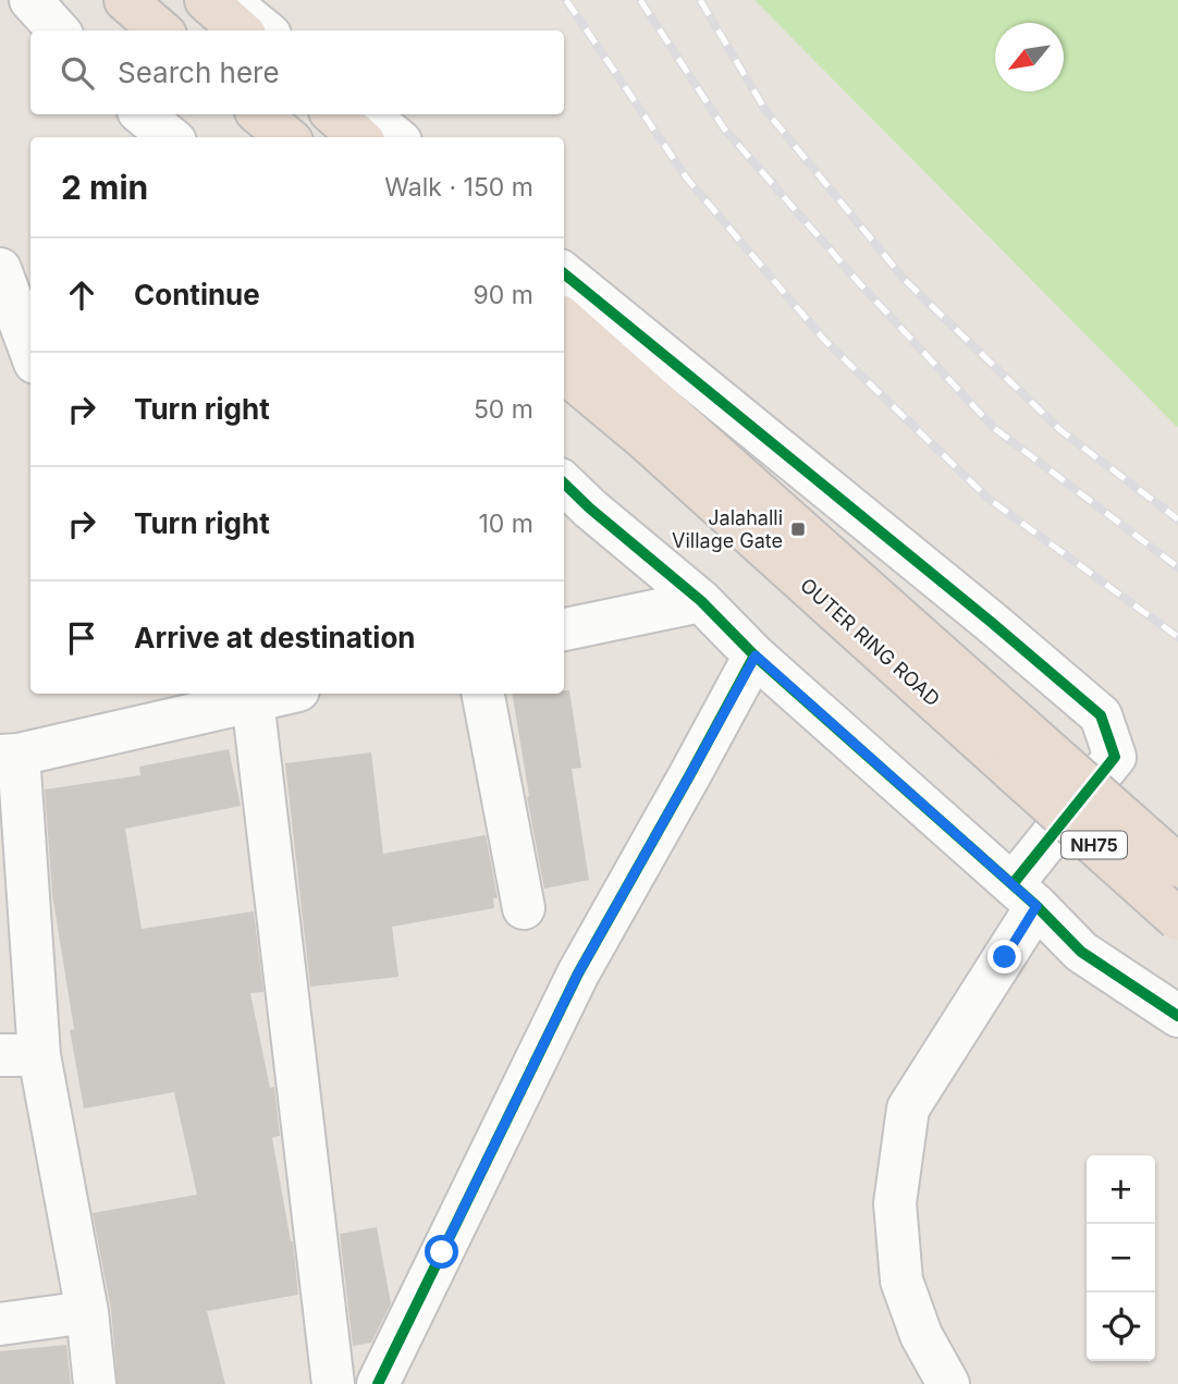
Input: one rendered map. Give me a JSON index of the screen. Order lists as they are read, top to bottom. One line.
{"streets":{"highway":["OUTER RING ROAD","NH75"]},"places":{"transit":["Jalahalli Village Gate"]},"north":"bottom left","page":{"search":"Search here","heading":["2 min","Walk · 150 m"],"list":[["Continue","90 m"],["Turn right","50 m"],["Turn right","10 m"],"Arrive at destination"],"map_buttons":["+","−"]}}
